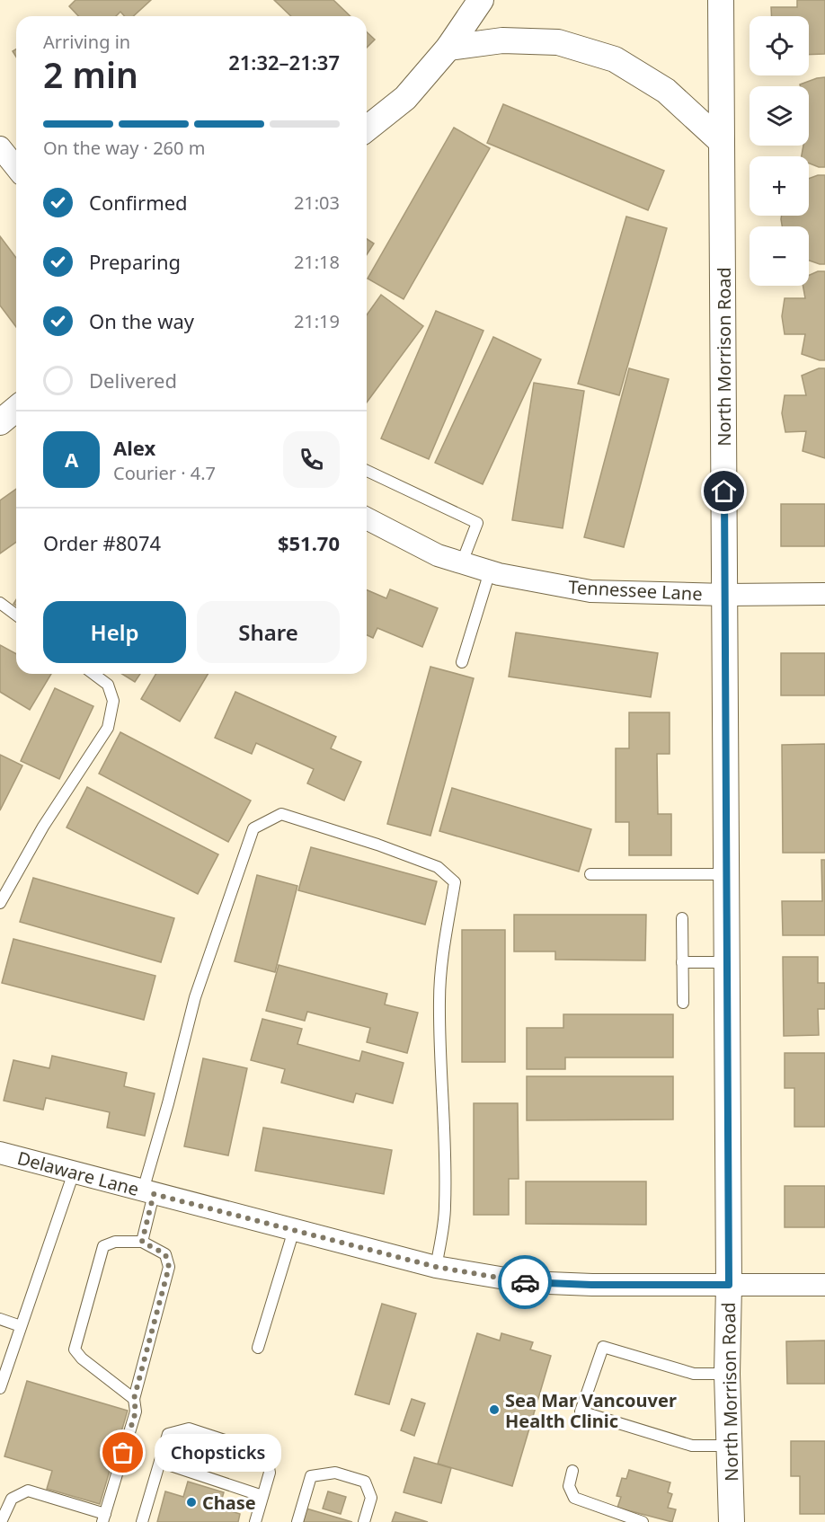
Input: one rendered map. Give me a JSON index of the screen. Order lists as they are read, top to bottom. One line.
{"streets":{"street":["North Morrison Road","Tennessee Lane","Delaware Lane"]},"crossings":[["North Morrison Road","Tennessee Lane"],["North Morrison Road","Delaware Lane"]],"places":["Sea Mar Vancouver Health Clinic","Chopsticks","Chase"],"page":{"map_buttons":["+","−"],"heading":["2 min","Arriving in","21:32–21:37"],"panel":["Alex","Courier · 4.7","Order #8074","$51.70"],"bar":"On the way · 260 m","list":[["Confirmed","21:03"],["Preparing","21:18"],["On the way","21:19"],"Delivered"],"round":"A","buttons":["Help","Share"],"bubble":"Chopsticks"}}
